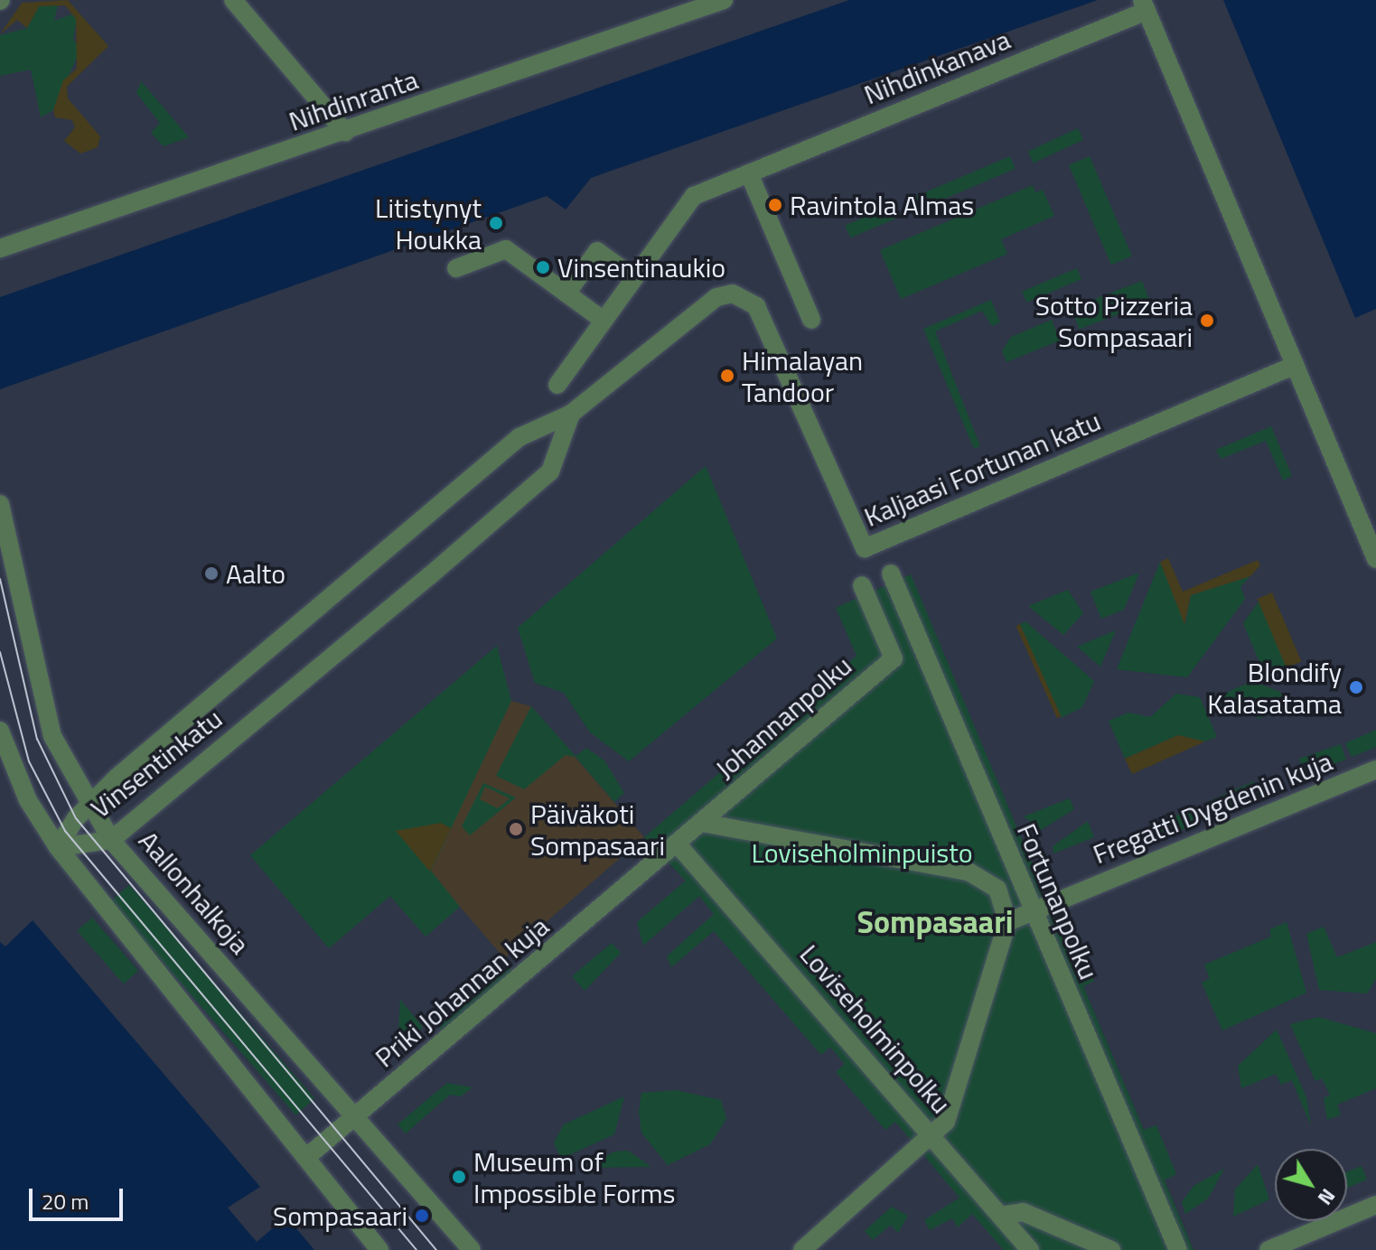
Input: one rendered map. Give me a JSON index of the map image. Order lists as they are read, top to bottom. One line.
{"streets":{"street":["Nihdinkanava","Nihdinranta","Kaljaasi Fortunan katu","Johannanpolku","Vinsentinkatu","Fregatti Dygdenin kuja","Aallonhalkoja","Fortunanpolku","Priki Johannan kuja","Loviseholminpolku"]},"crossings":[["Kaljaasi Fortunan katu","Vinsentinkatu"],["Johannanpolku","Priki Johannan kuja"],["Johannanpolku","Loviseholminpolku"],["Vinsentinkatu","Aallonhalkoja"],["Fregatti Dygdenin kuja","Fortunanpolku"],["Aallonhalkoja","Priki Johannan kuja"]],"districts":["Sompasaari"],"parks":["Loviseholminpuisto"],"places":["Ravintola Almas","Litistynyt Houkka","Vinsentinaukio","Sotto Pizzeria Sompasaari","Himalayan Tandoor","Aalto","Blondify Kalasatama","Päiväkoti Sompasaari","Museum of Impossible Forms","Sompasaari"],"scale_bar":"20 m","north":"bottom right"}
